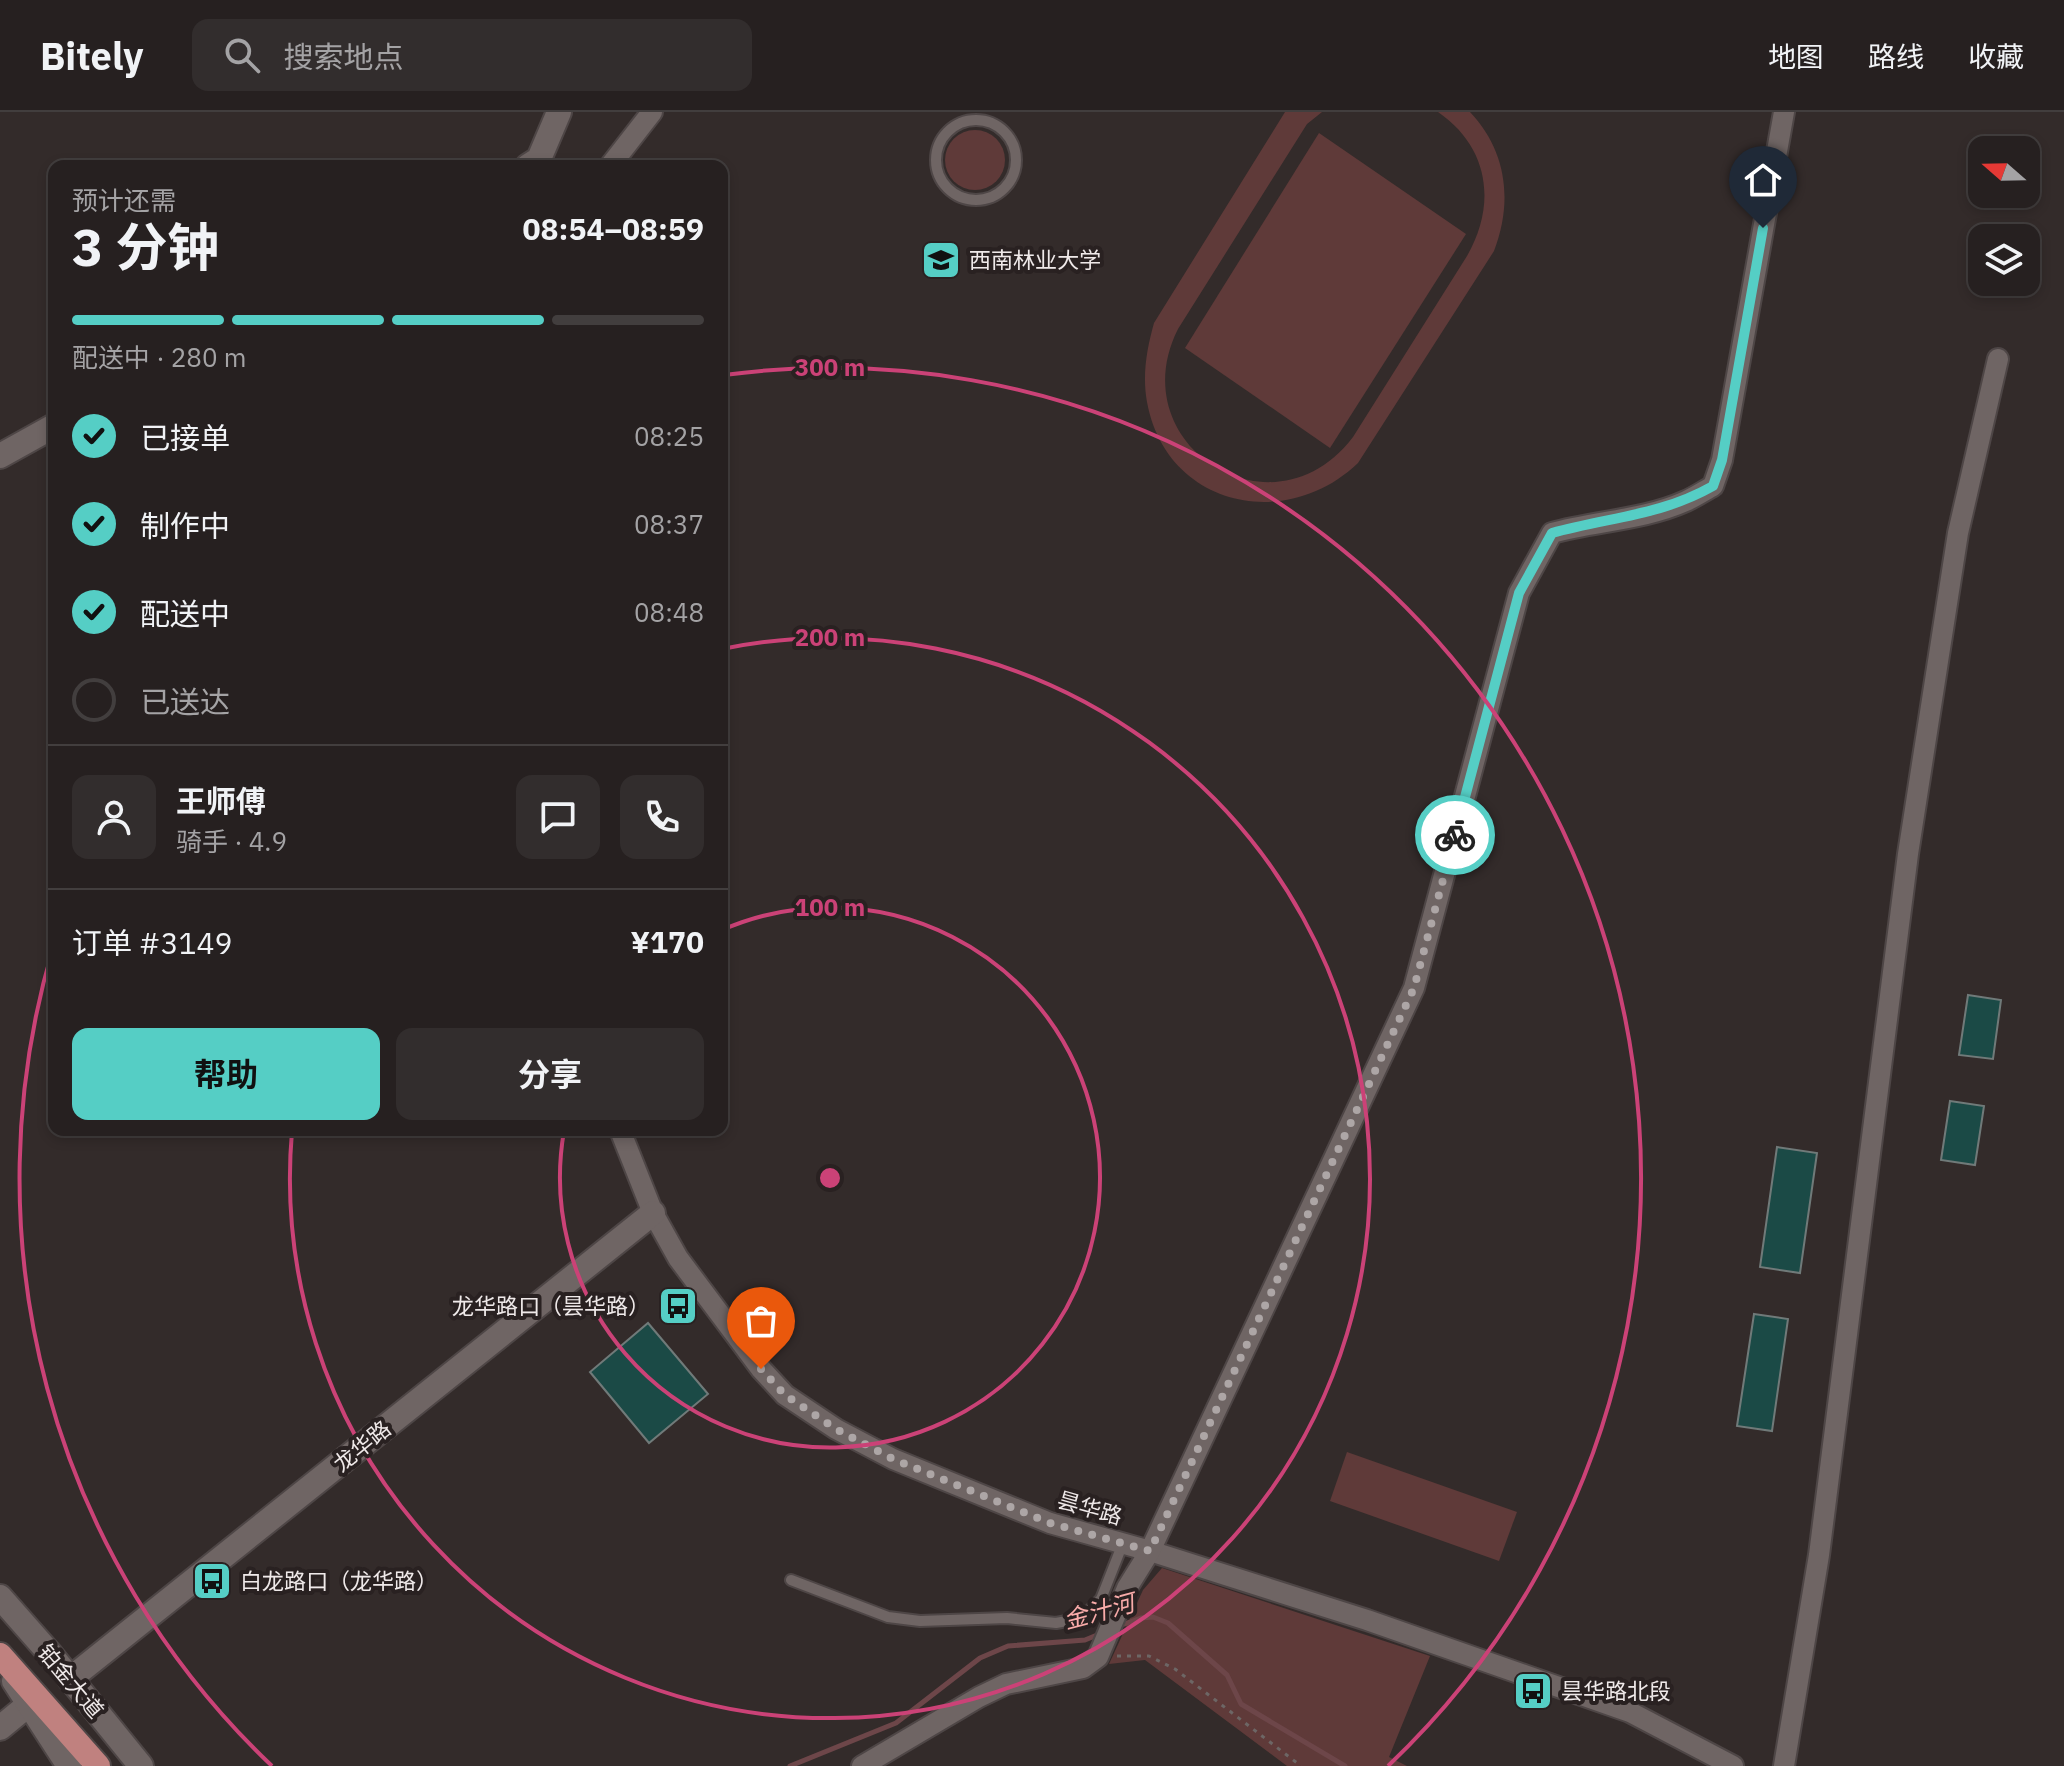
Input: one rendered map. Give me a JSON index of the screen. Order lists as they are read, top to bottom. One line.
{"streets":{"street":["龙华路","昙华路","铂金大道"]},"crossings":[["龙华路","昙华路"],["龙华路","铂金大道"]],"water":["金汁河"],"places":{"school or university":["西南林业大学"],"bus stop":["龙华路口（昙华路）","白龙路口（龙华路）","昙华路北段"]},"north":"left","page":{"header":"Bitely","search":"搜索地点","nav":["地图","路线","收藏"],"heading":["3 分钟","预计还需","08:54–08:59"],"panel":["王师傅","骑手 · 4.9","订单 #3149","¥170"],"bar":"配送中 · 280 m","list":[["已接单","08:25"],["制作中","08:37"],["配送中","08:48"],"已送达"],"buttons":["帮助","分享"]},"rings":["300 m","200 m","100 m"]}
